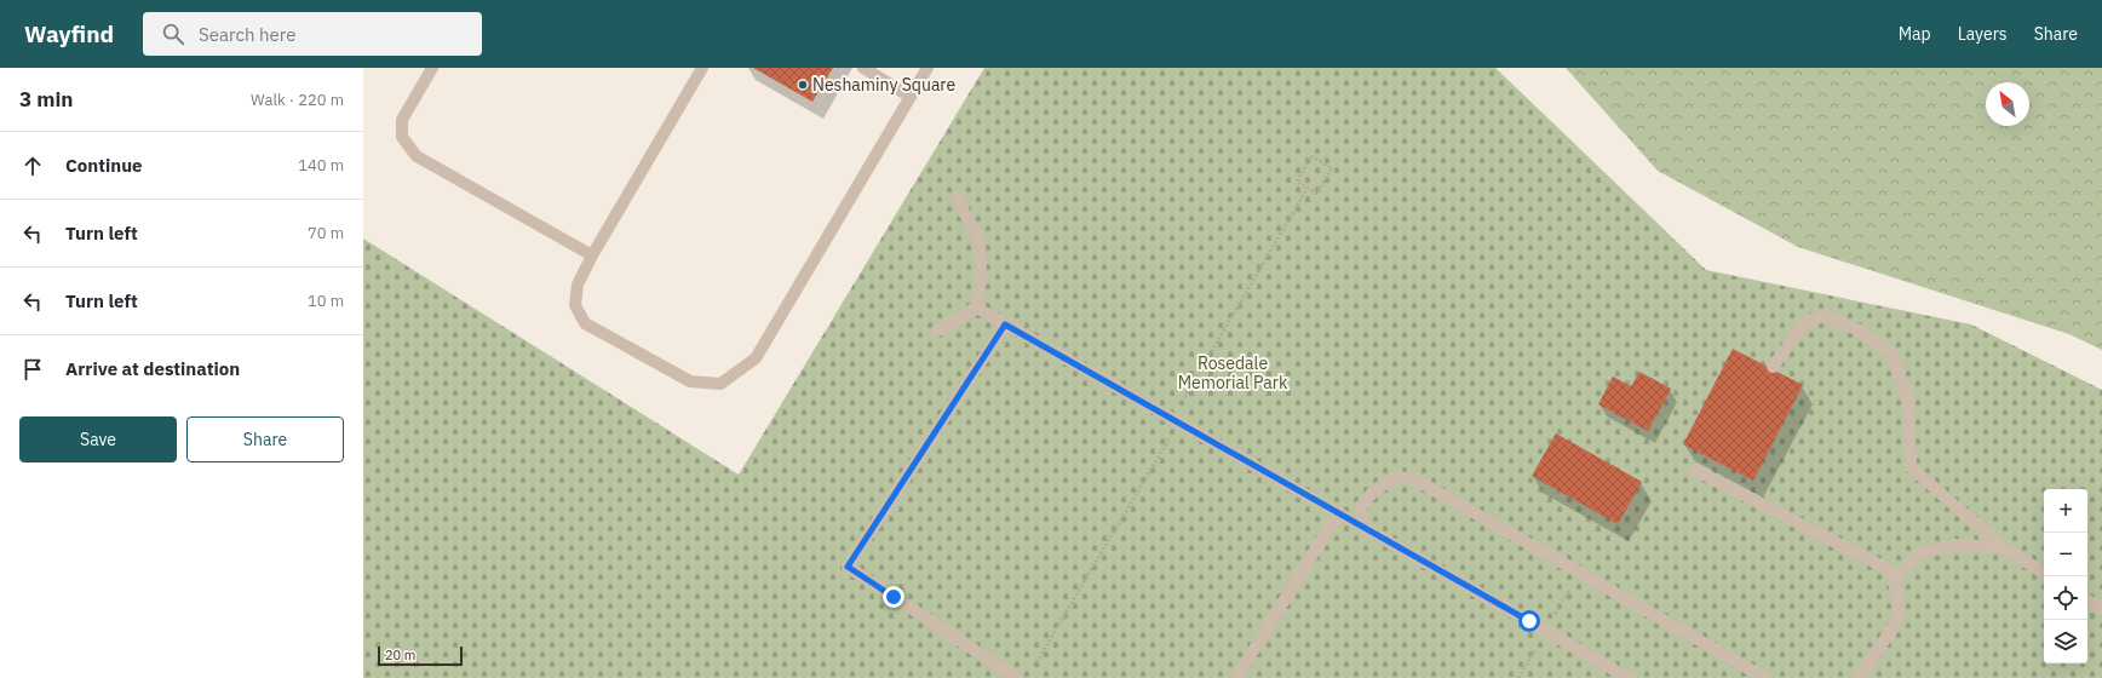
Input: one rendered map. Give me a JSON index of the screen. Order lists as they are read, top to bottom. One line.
{"parks":["Rosedale Memorial Park"],"places":["Neshaminy Square"],"scale_bar":"20 m","north":"top left","page":{"header":"Wayfind","search":"Search here","nav":["Map","Layers","Share"],"heading":["3 min","Walk · 220 m"],"list":[["Continue","140 m"],["Turn left","70 m"],["Turn left","10 m"],"Arrive at destination"],"buttons":["Save","Share"],"map_buttons":["+","−"],"scale":"20 m"}}
